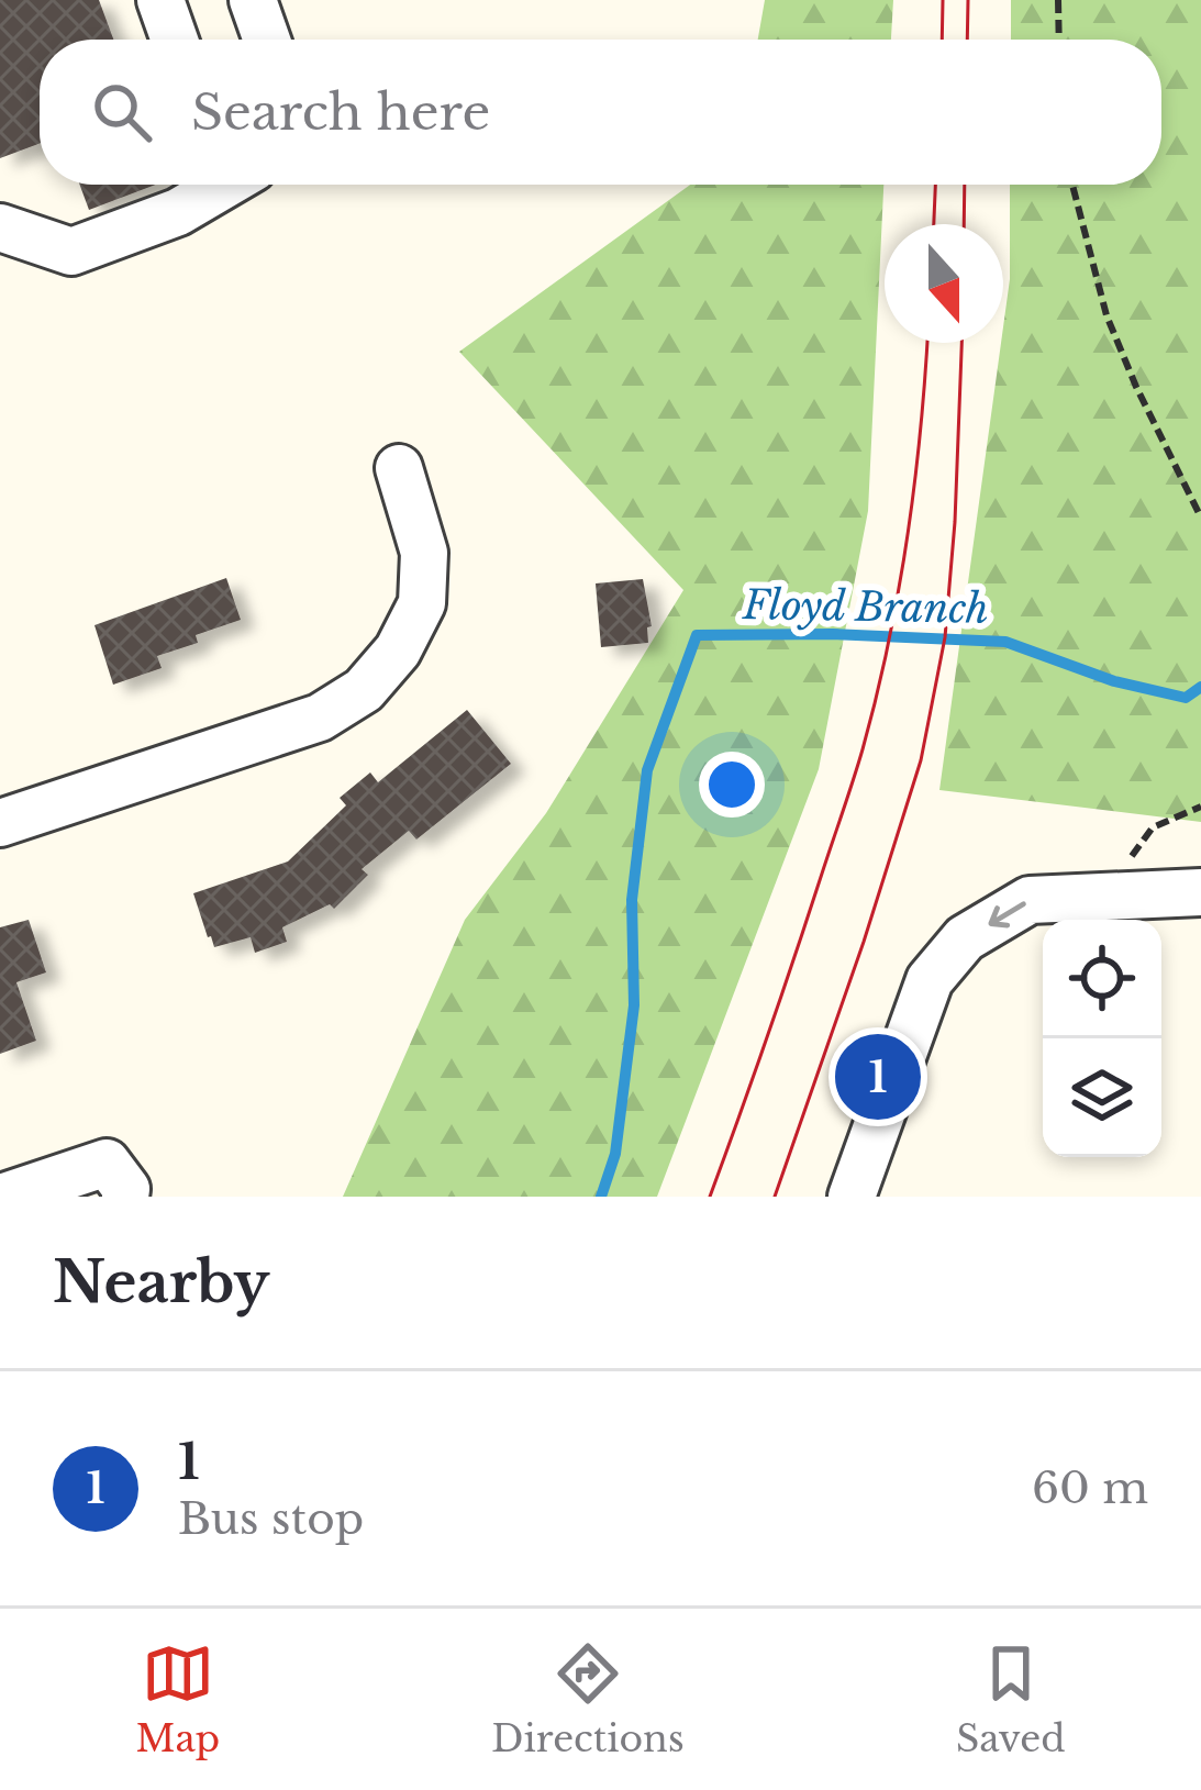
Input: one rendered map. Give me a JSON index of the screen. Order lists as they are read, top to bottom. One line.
{"water":["Floyd Branch"],"north":"bottom","page":{"search":"Search here","pins":"1","heading":"Nearby","list":[{"mark":"1","name":"1","note":"Bus stop","value":"60 m"}],"nav":["Map","Directions","Saved"]}}
